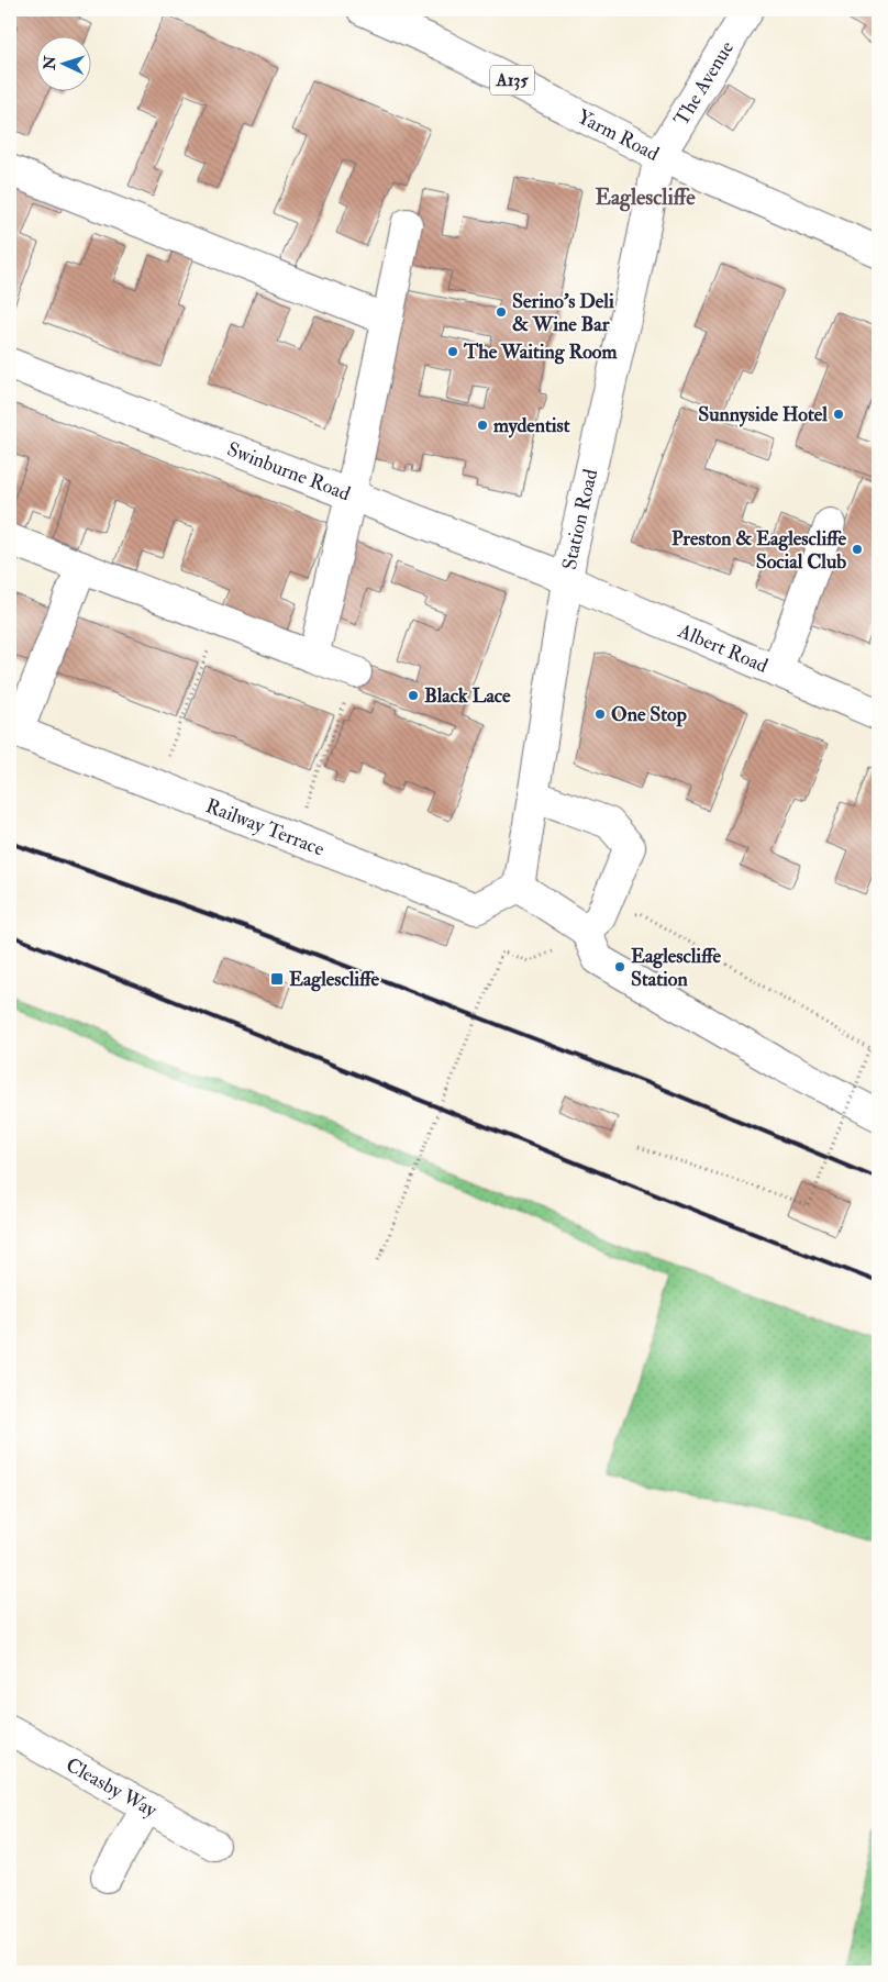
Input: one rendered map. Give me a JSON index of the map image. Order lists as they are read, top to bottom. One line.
{"streets":{"street":["A135","The Avenue","Yarm Road","Swinburne Road","Station Road","Albert Road","Railway Terrace","Cleasby Way"]},"crossings":[["The Avenue","Yarm Road"],["The Avenue","Station Road"],["Yarm Road","Station Road"],["Swinburne Road","Station Road"],["Swinburne Road","Albert Road"],["Station Road","Albert Road"],["Station Road","Railway Terrace"]],"districts":["Eaglescliffe"],"places":{"other":["Serino's Deli & Wine Bar","The Waiting Room","Sunnyside Hotel","mydentist","Preston & Eaglescliffe Social Club","Black Lace","One Stop","Eaglescliffe Station"],"transit":["Eaglescliffe"]},"north":"left"}
